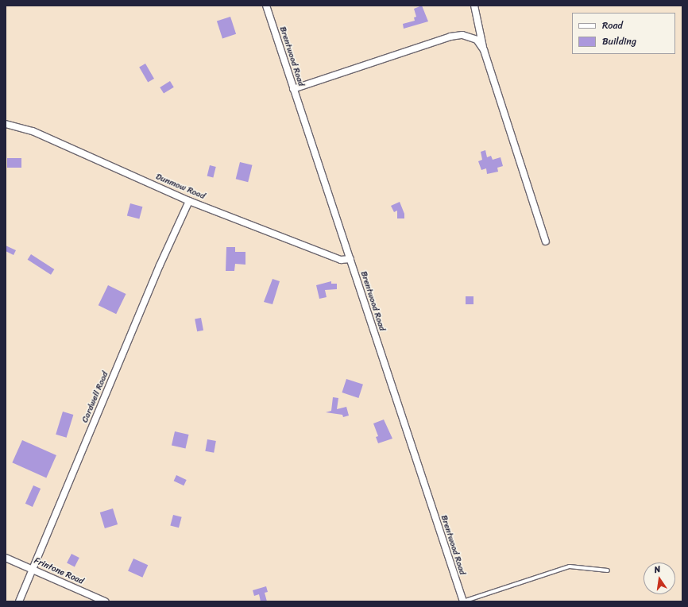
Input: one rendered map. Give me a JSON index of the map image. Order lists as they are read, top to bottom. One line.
{"streets":{"street":["Brentwood Road","Dunmow Road","Cardwell Road","Frintone Road"]},"crossings":[["Brentwood Road","Dunmow Road"],["Dunmow Road","Cardwell Road"],["Cardwell Road","Frintone Road"]],"legend":["Road","Building"],"north":"top"}
